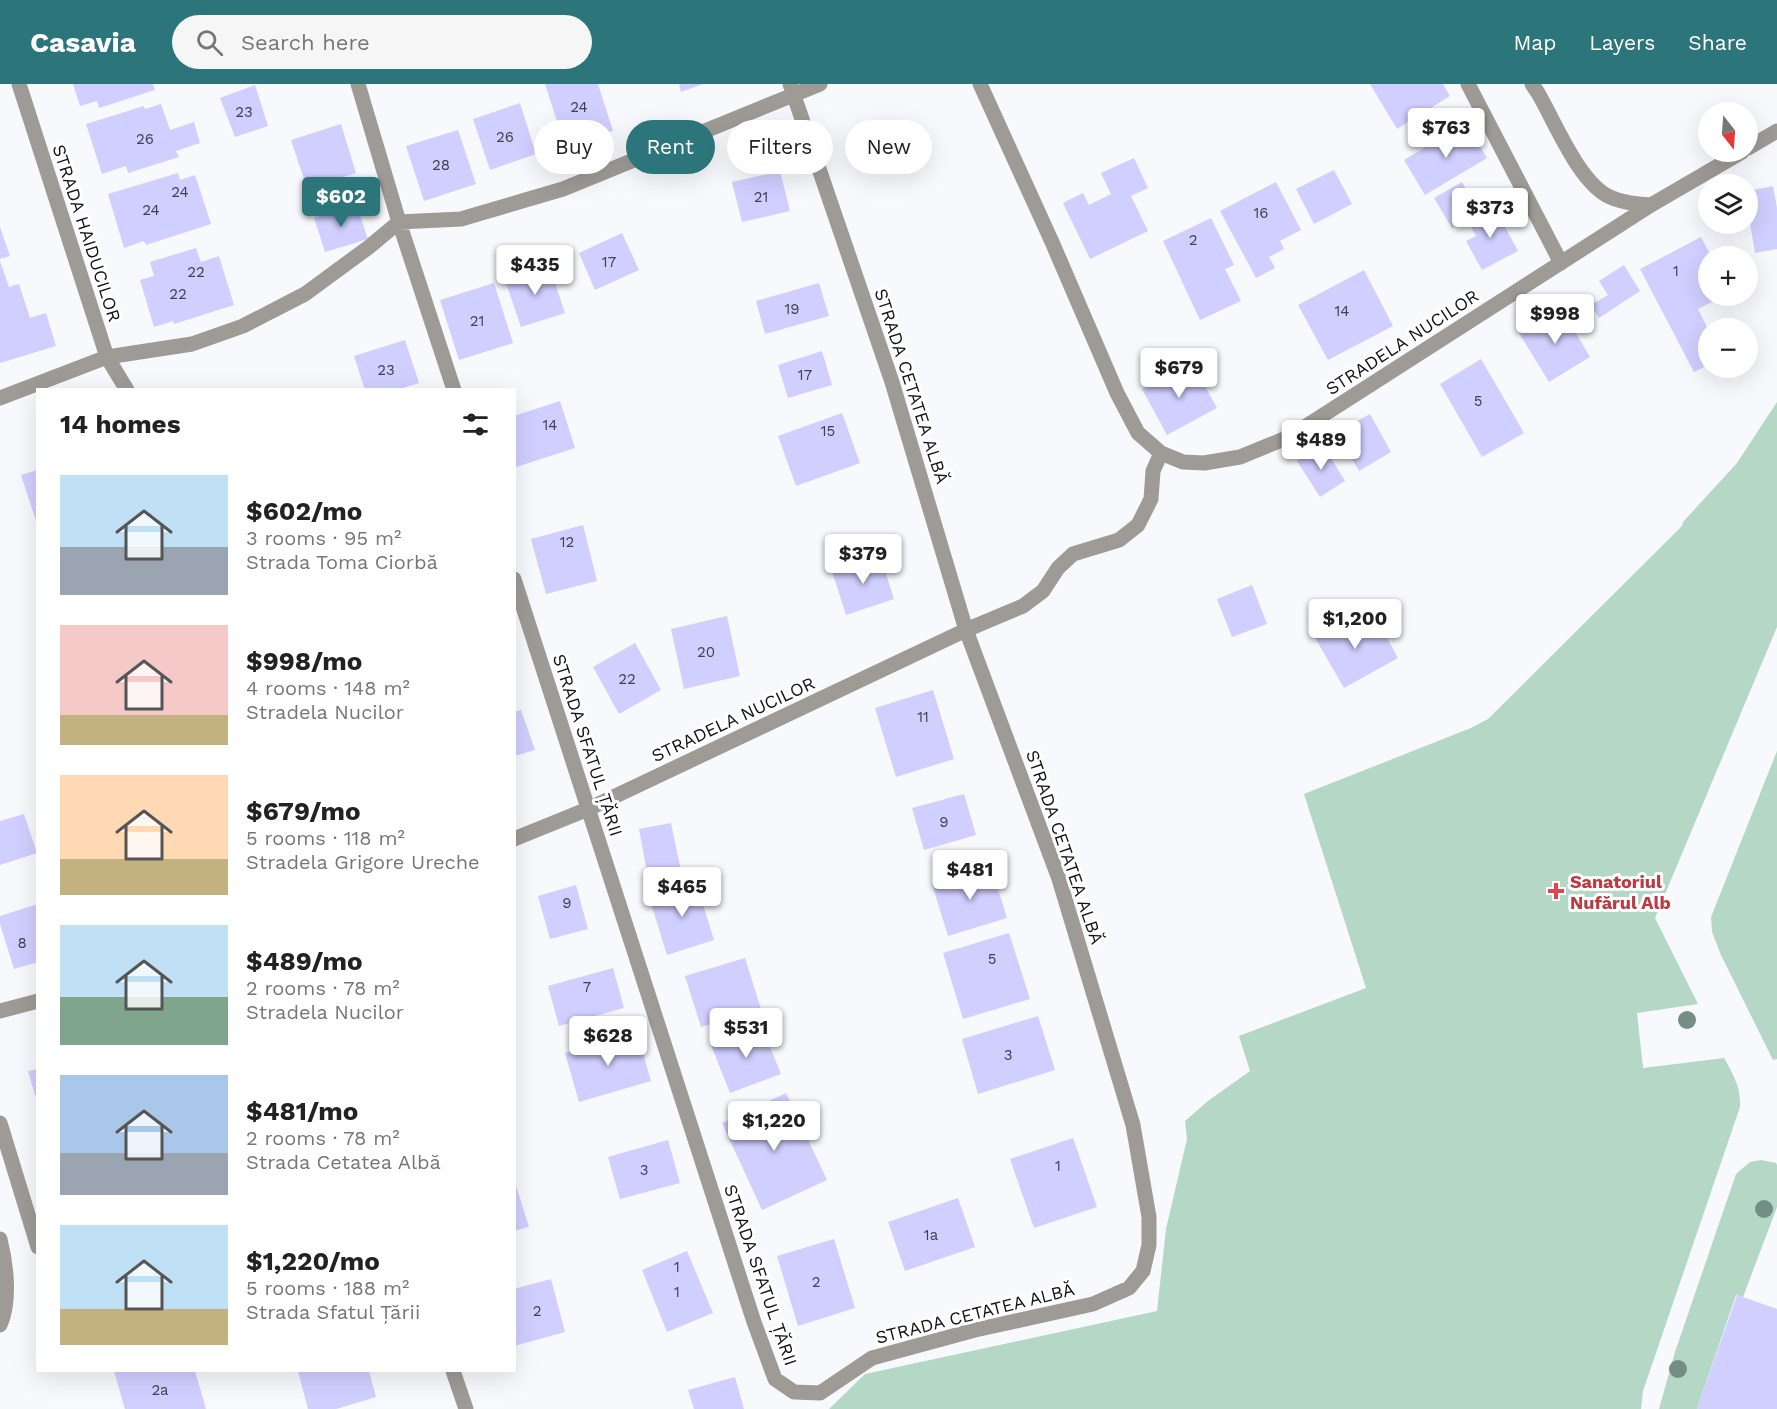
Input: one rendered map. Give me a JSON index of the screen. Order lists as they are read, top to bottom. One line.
{"streets":{"street":["STRADA HAIDUCILOR","STRADELA NUCILOR","STRADA CETATEA ALBĂ","STRADA SFATUL ȚĂRII"]},"crossings":[["STRADELA NUCILOR","STRADA CETATEA ALBĂ"],["STRADELA NUCILOR","STRADA SFATUL ȚĂRII"],["STRADA CETATEA ALBĂ","STRADA SFATUL ȚĂRII"]],"places":{"health":["Sanatoriul Nufărul Alb"]},"house_numbers":["24","23","26","26","28","24","21","24","16","2","17","1","22","22","19","14","21","23","17","5","14","15","12","20","22","11","9","9","8","5","7","3","1","3","1a","1","2","1","2","2a"],"north":"bottom","page":{"header":"Casavia","search":"Search here","nav":["Map","Layers","Share"],"map_buttons":["+","−"],"price":["$763","$602","$373","$435","$998","$679","$489","$379","$1,200","$481","$465","$531","$628","$1,220"],"chip":["Buy","Rent","Filters","New"],"heading":"14 homes","list":[{"name":"$602/mo","note":"3 rooms · 95 m² · Strada Toma Ciorbă"},{"name":"$998/mo","note":"4 rooms · 148 m² · Stradela Nucilor"},{"name":"$679/mo","note":"5 rooms · 118 m² · Stradela Grigore Ureche"},{"name":"$489/mo","note":"2 rooms · 78 m² · Stradela Nucilor"},{"name":"$481/mo","note":"2 rooms · 78 m² · Strada Cetatea Albă"},{"name":"$1,220/mo","note":"5 rooms · 188 m² · Strada Sfatul Țării"}]}}
